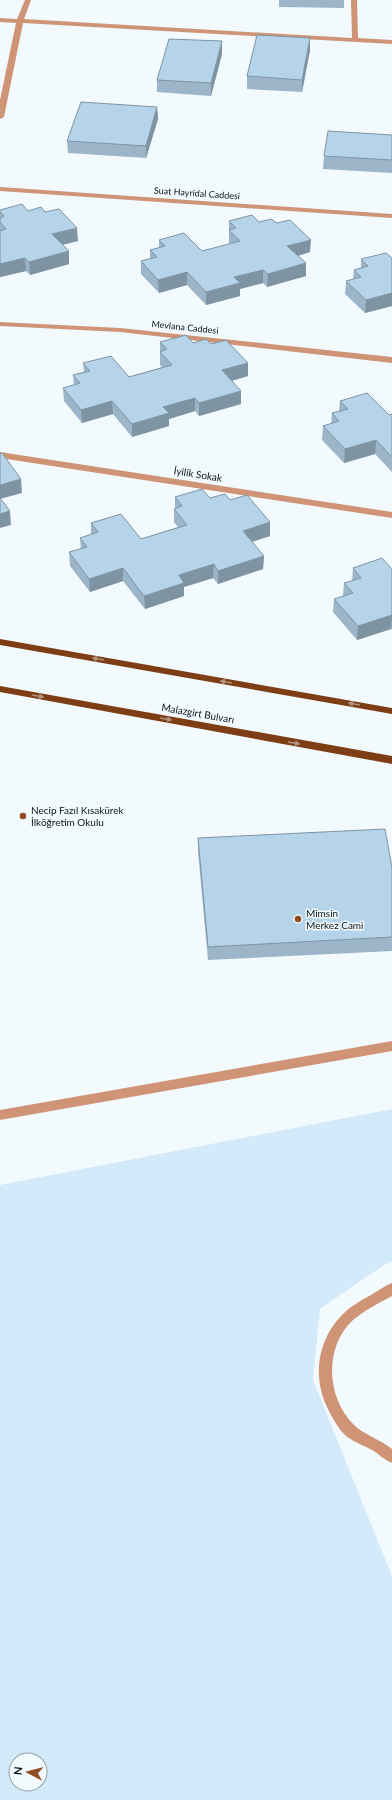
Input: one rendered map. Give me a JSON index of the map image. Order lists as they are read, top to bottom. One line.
{"streets":{"highway":["Malazgirt Bulvarı"],"street":["Suat Hayridal Caddesi","Mevlana Caddesi","İyilik Sokak"]},"places":["Necip Fazıl Kısakürek İlköğretim Okulu","Mimsin Merkez Cami"],"north":"left"}
